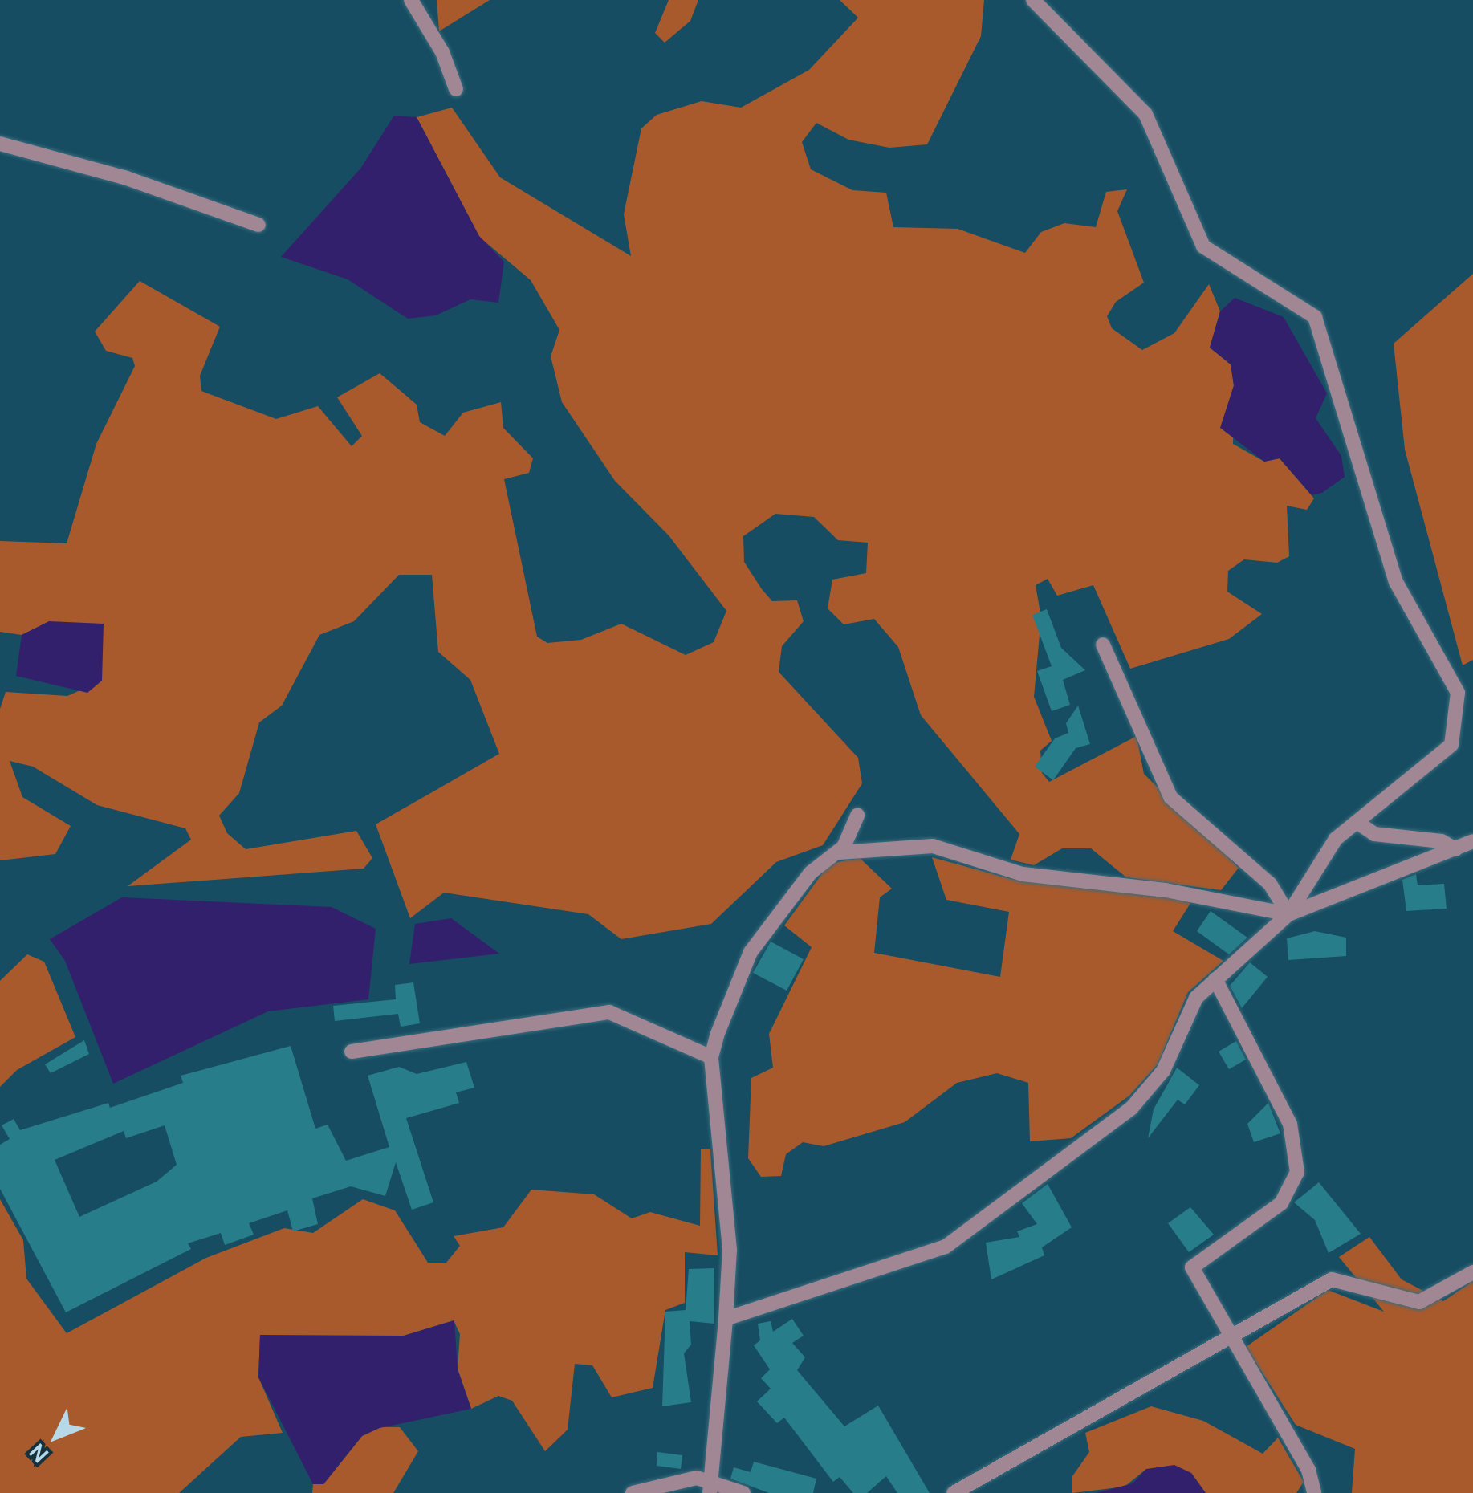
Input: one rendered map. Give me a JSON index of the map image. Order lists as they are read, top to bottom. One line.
{"north":"bottom left"}
